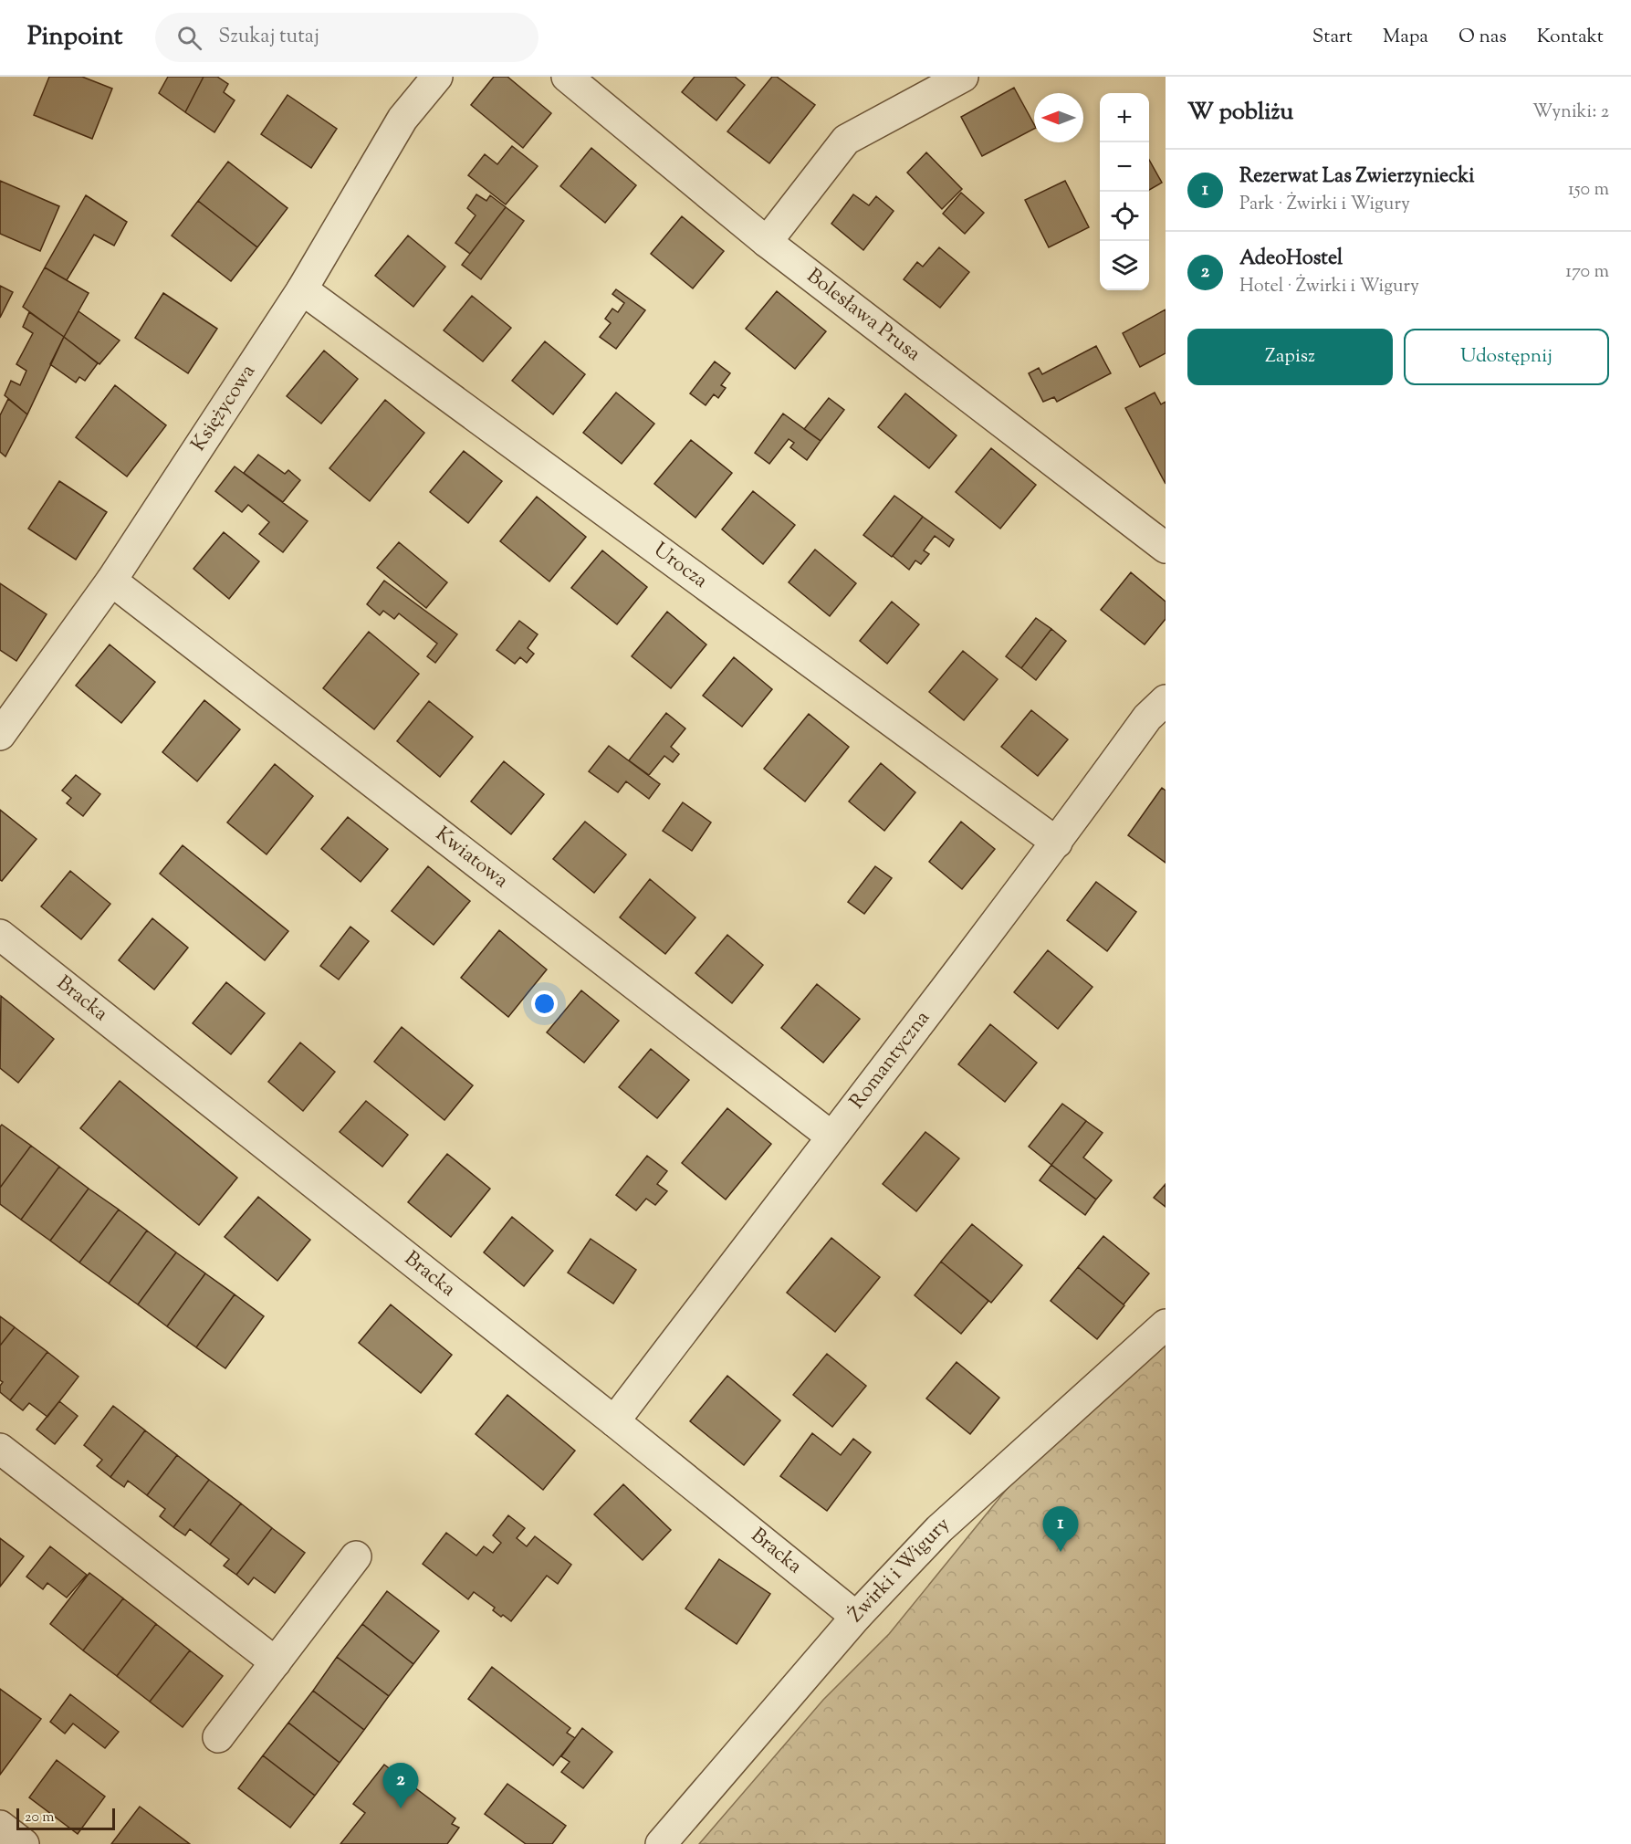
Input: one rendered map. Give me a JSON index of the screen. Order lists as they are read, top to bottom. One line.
{"streets":{"street":["Bolesława Prusa","Księżycowa","Urocza","Kwiatowa","Bracka","Romantyczna","Żwirki i Wigury"]},"crossings":[["Księżycowa","Urocza"],["Księżycowa","Kwiatowa"],["Urocza","Romantyczna"],["Kwiatowa","Romantyczna"],["Bracka","Romantyczna"],["Bracka","Żwirki i Wigury"]],"scale_bar":"20 m","north":"left","page":{"header":"Pinpoint","search":"Szukaj tutaj","nav":["Start","Mapa","O nas","Kontakt"],"heading":["W pobliżu","Wyniki: 2"],"map_buttons":["+","−"],"list":[{"mark":"1","name":"Rezerwat Las Zwierzyniecki","note":"Park · Żwirki i Wigury","value":"150 m"},{"mark":"2","name":"AdeoHostel","note":"Hotel · Żwirki i Wigury","value":"170 m"}],"buttons":["Zapisz","Udostępnij"],"pins":["1","2"],"scale":"20 m"}}
